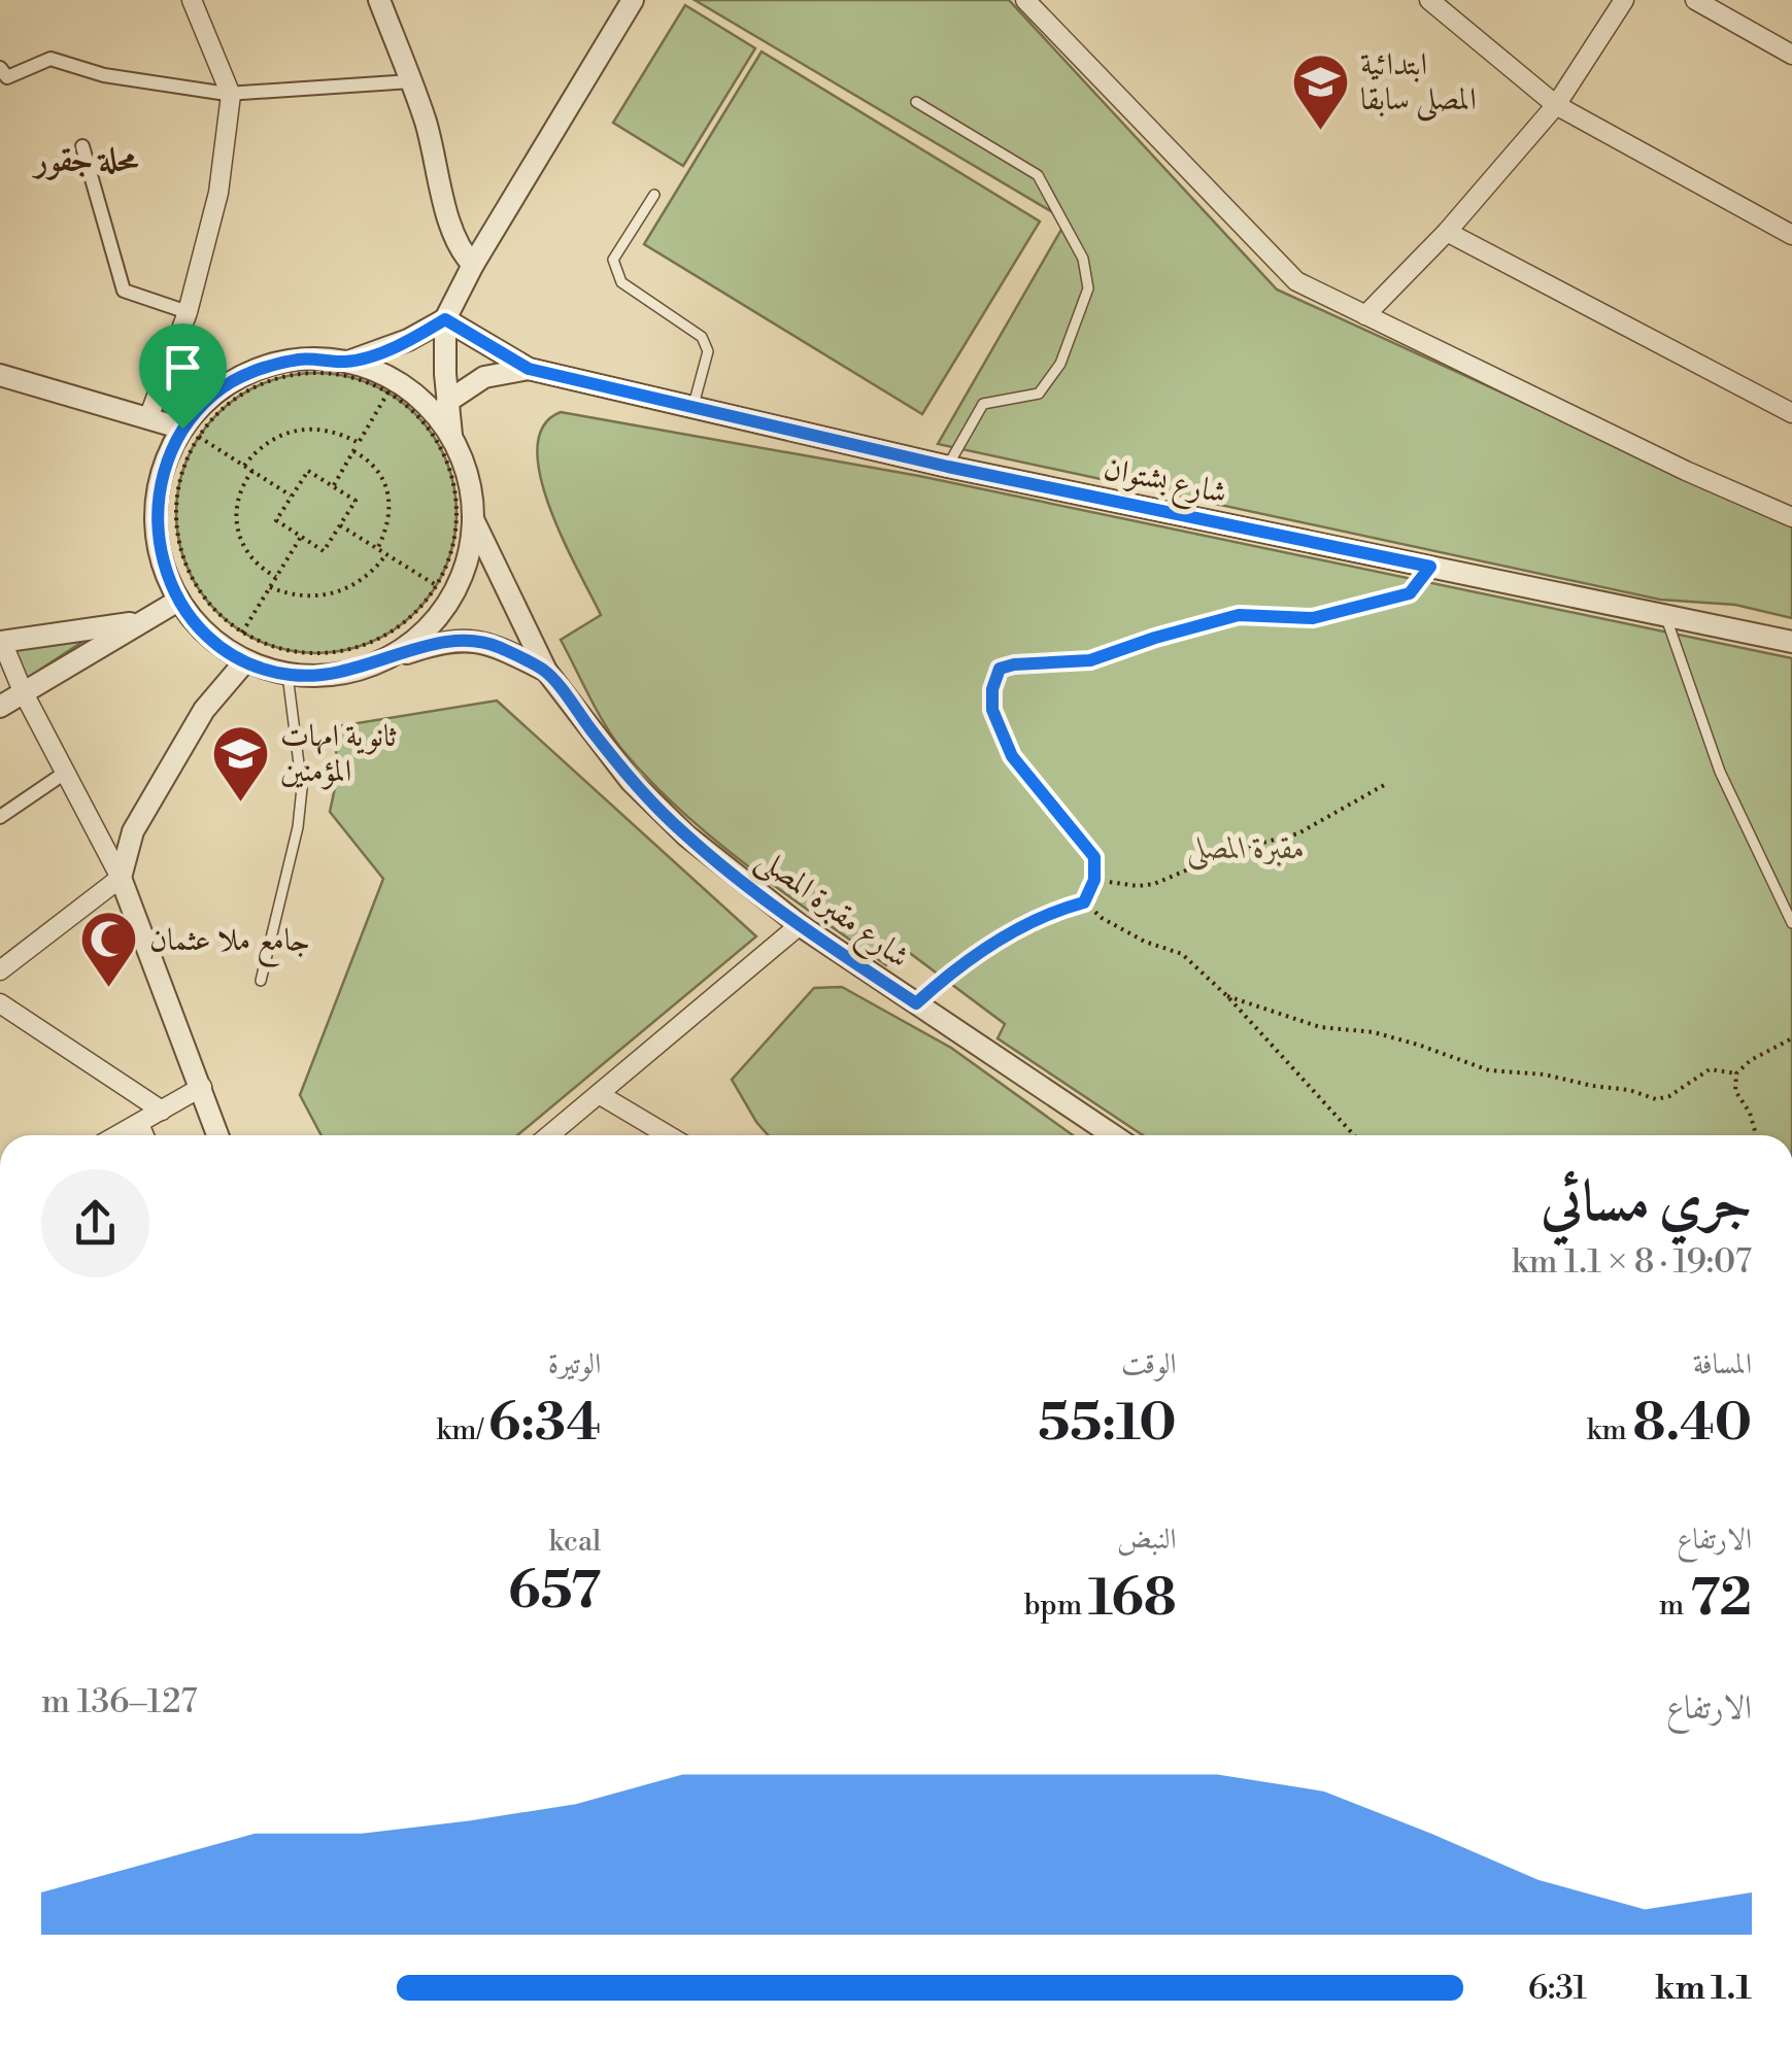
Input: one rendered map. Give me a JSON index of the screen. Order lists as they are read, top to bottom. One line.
{"streets":{"street":["شارع بشتوان","شارع مقبرة المصلى"]},"districts":["محلة جقور"],"parks":["مقبرة المصلى"],"places":{"school or university":["ابتدائية المصلى سابقا","ثانوية امهات المؤمنين"],"mosque":["جامع ملا عثمان"]},"page":{"heading":["جري مسائي","19:07 · 8 × 1.1 km"],"stats":[["المسافة","8.40 km"],["الوقت","55:10"],["الوتيرة","6:34 /km"],["الارتفاع","72 m"],["النبض","168 bpm"],["kcal","657"]],"chart":["الارتفاع","127–136 m"],"list":[{"name":"1.1 km","note":"6:31"}]}}
